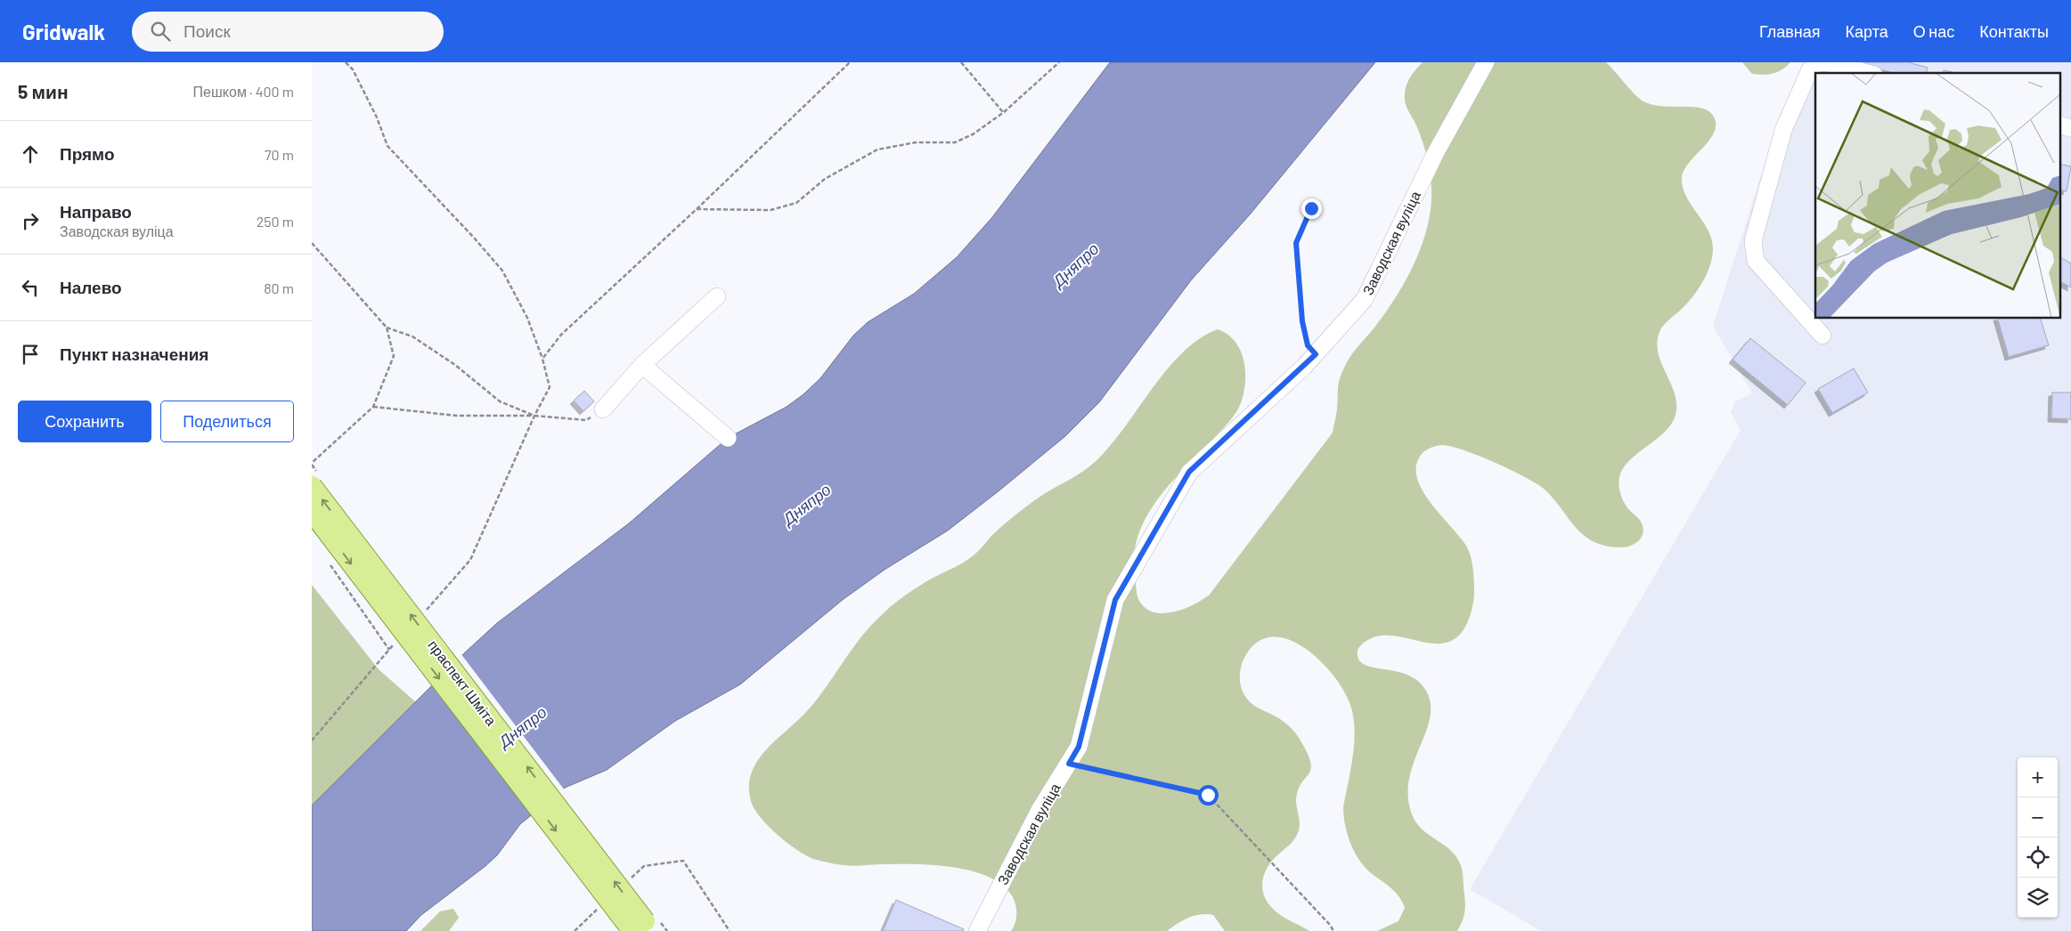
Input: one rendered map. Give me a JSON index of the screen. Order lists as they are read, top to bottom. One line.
{"streets":{"main road":["праспект Шміта"],"street":["Заводская вуліца"]},"water":["Дняпро"],"page":{"header":"Gridwalk","search":"Поиск","nav":["Главная","Карта","О нас","Контакты"],"heading":["5 мин","Пешком · 400 m"],"list":[["Прямо","70 m"],["Направо","Заводская вуліца","250 m"],["Налево","80 m"],"Пункт назначения"],"buttons":["Сохранить","Поделиться"],"map_buttons":["+","−"]}}
